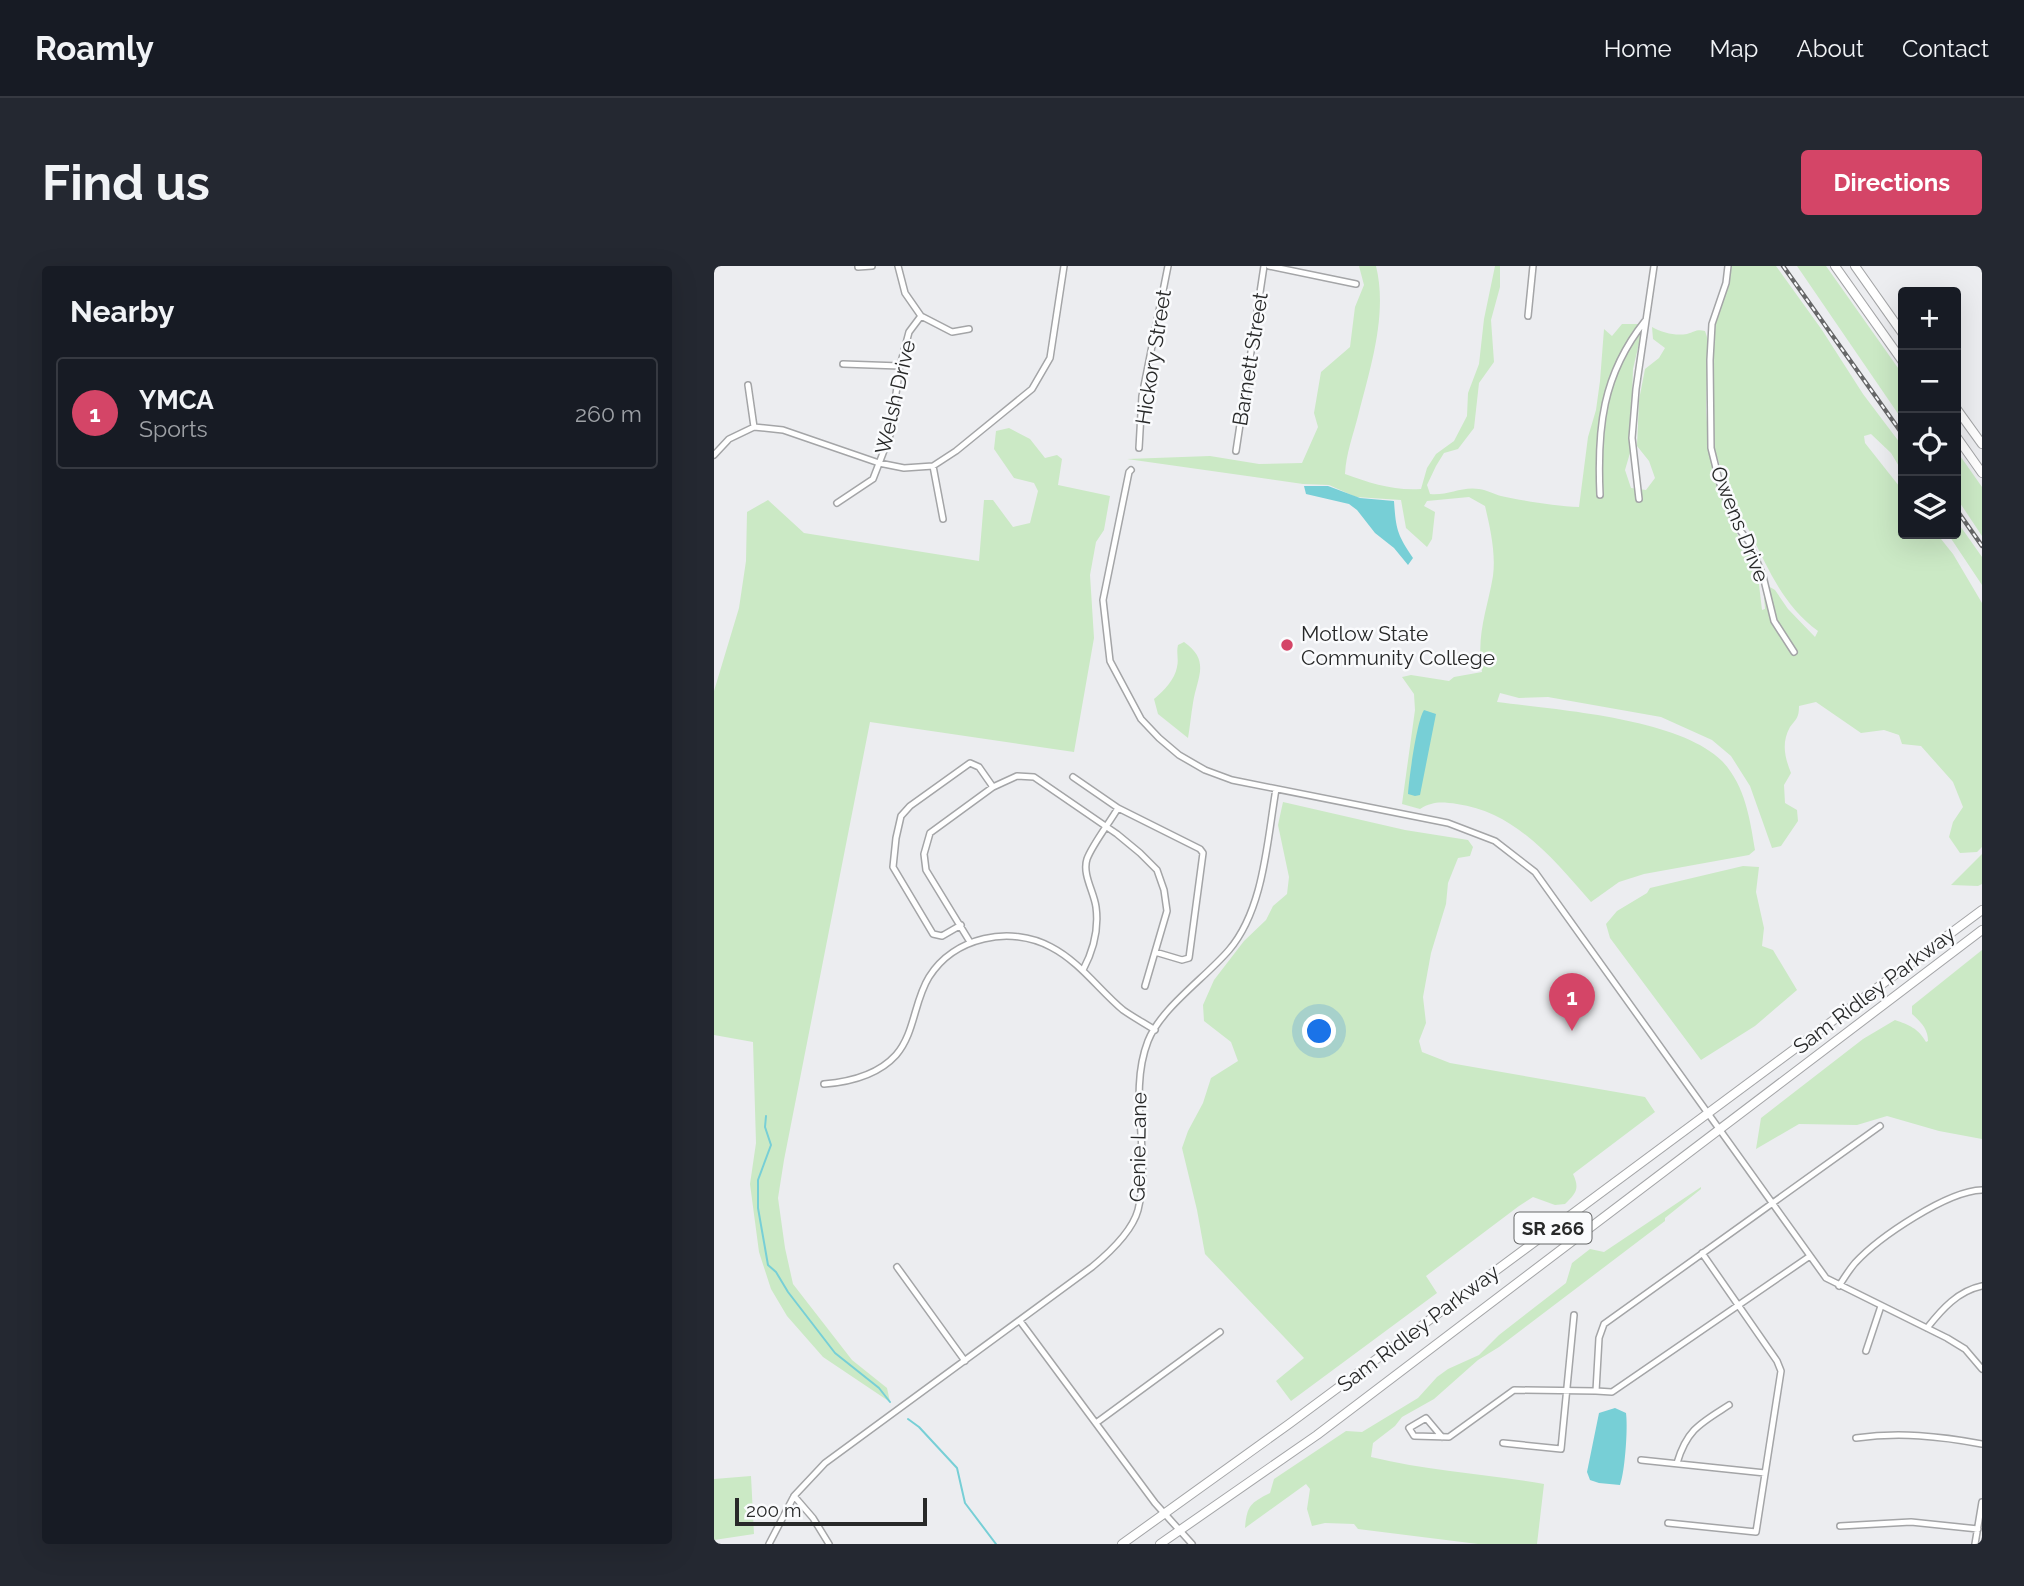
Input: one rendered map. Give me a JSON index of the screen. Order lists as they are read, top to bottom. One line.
{"streets":{"main road":["Sam Ridley Parkway","SR 266"],"street":["Hickory Street","Barnett Street","Welsh Drive","Owens Drive","Genie Lane"]},"places":["Motlow State Community College"],"scale_bar":"200 m","page":{"header":"Roamly","nav":["Home","Map","About","Contact"],"buttons":"Directions","title":"Find us","heading":"Nearby","map_buttons":["+","−"],"list":[{"mark":"1","name":"YMCA","note":"Sports","value":"260 m"}],"pins":"1","scale":"200 m"}}
